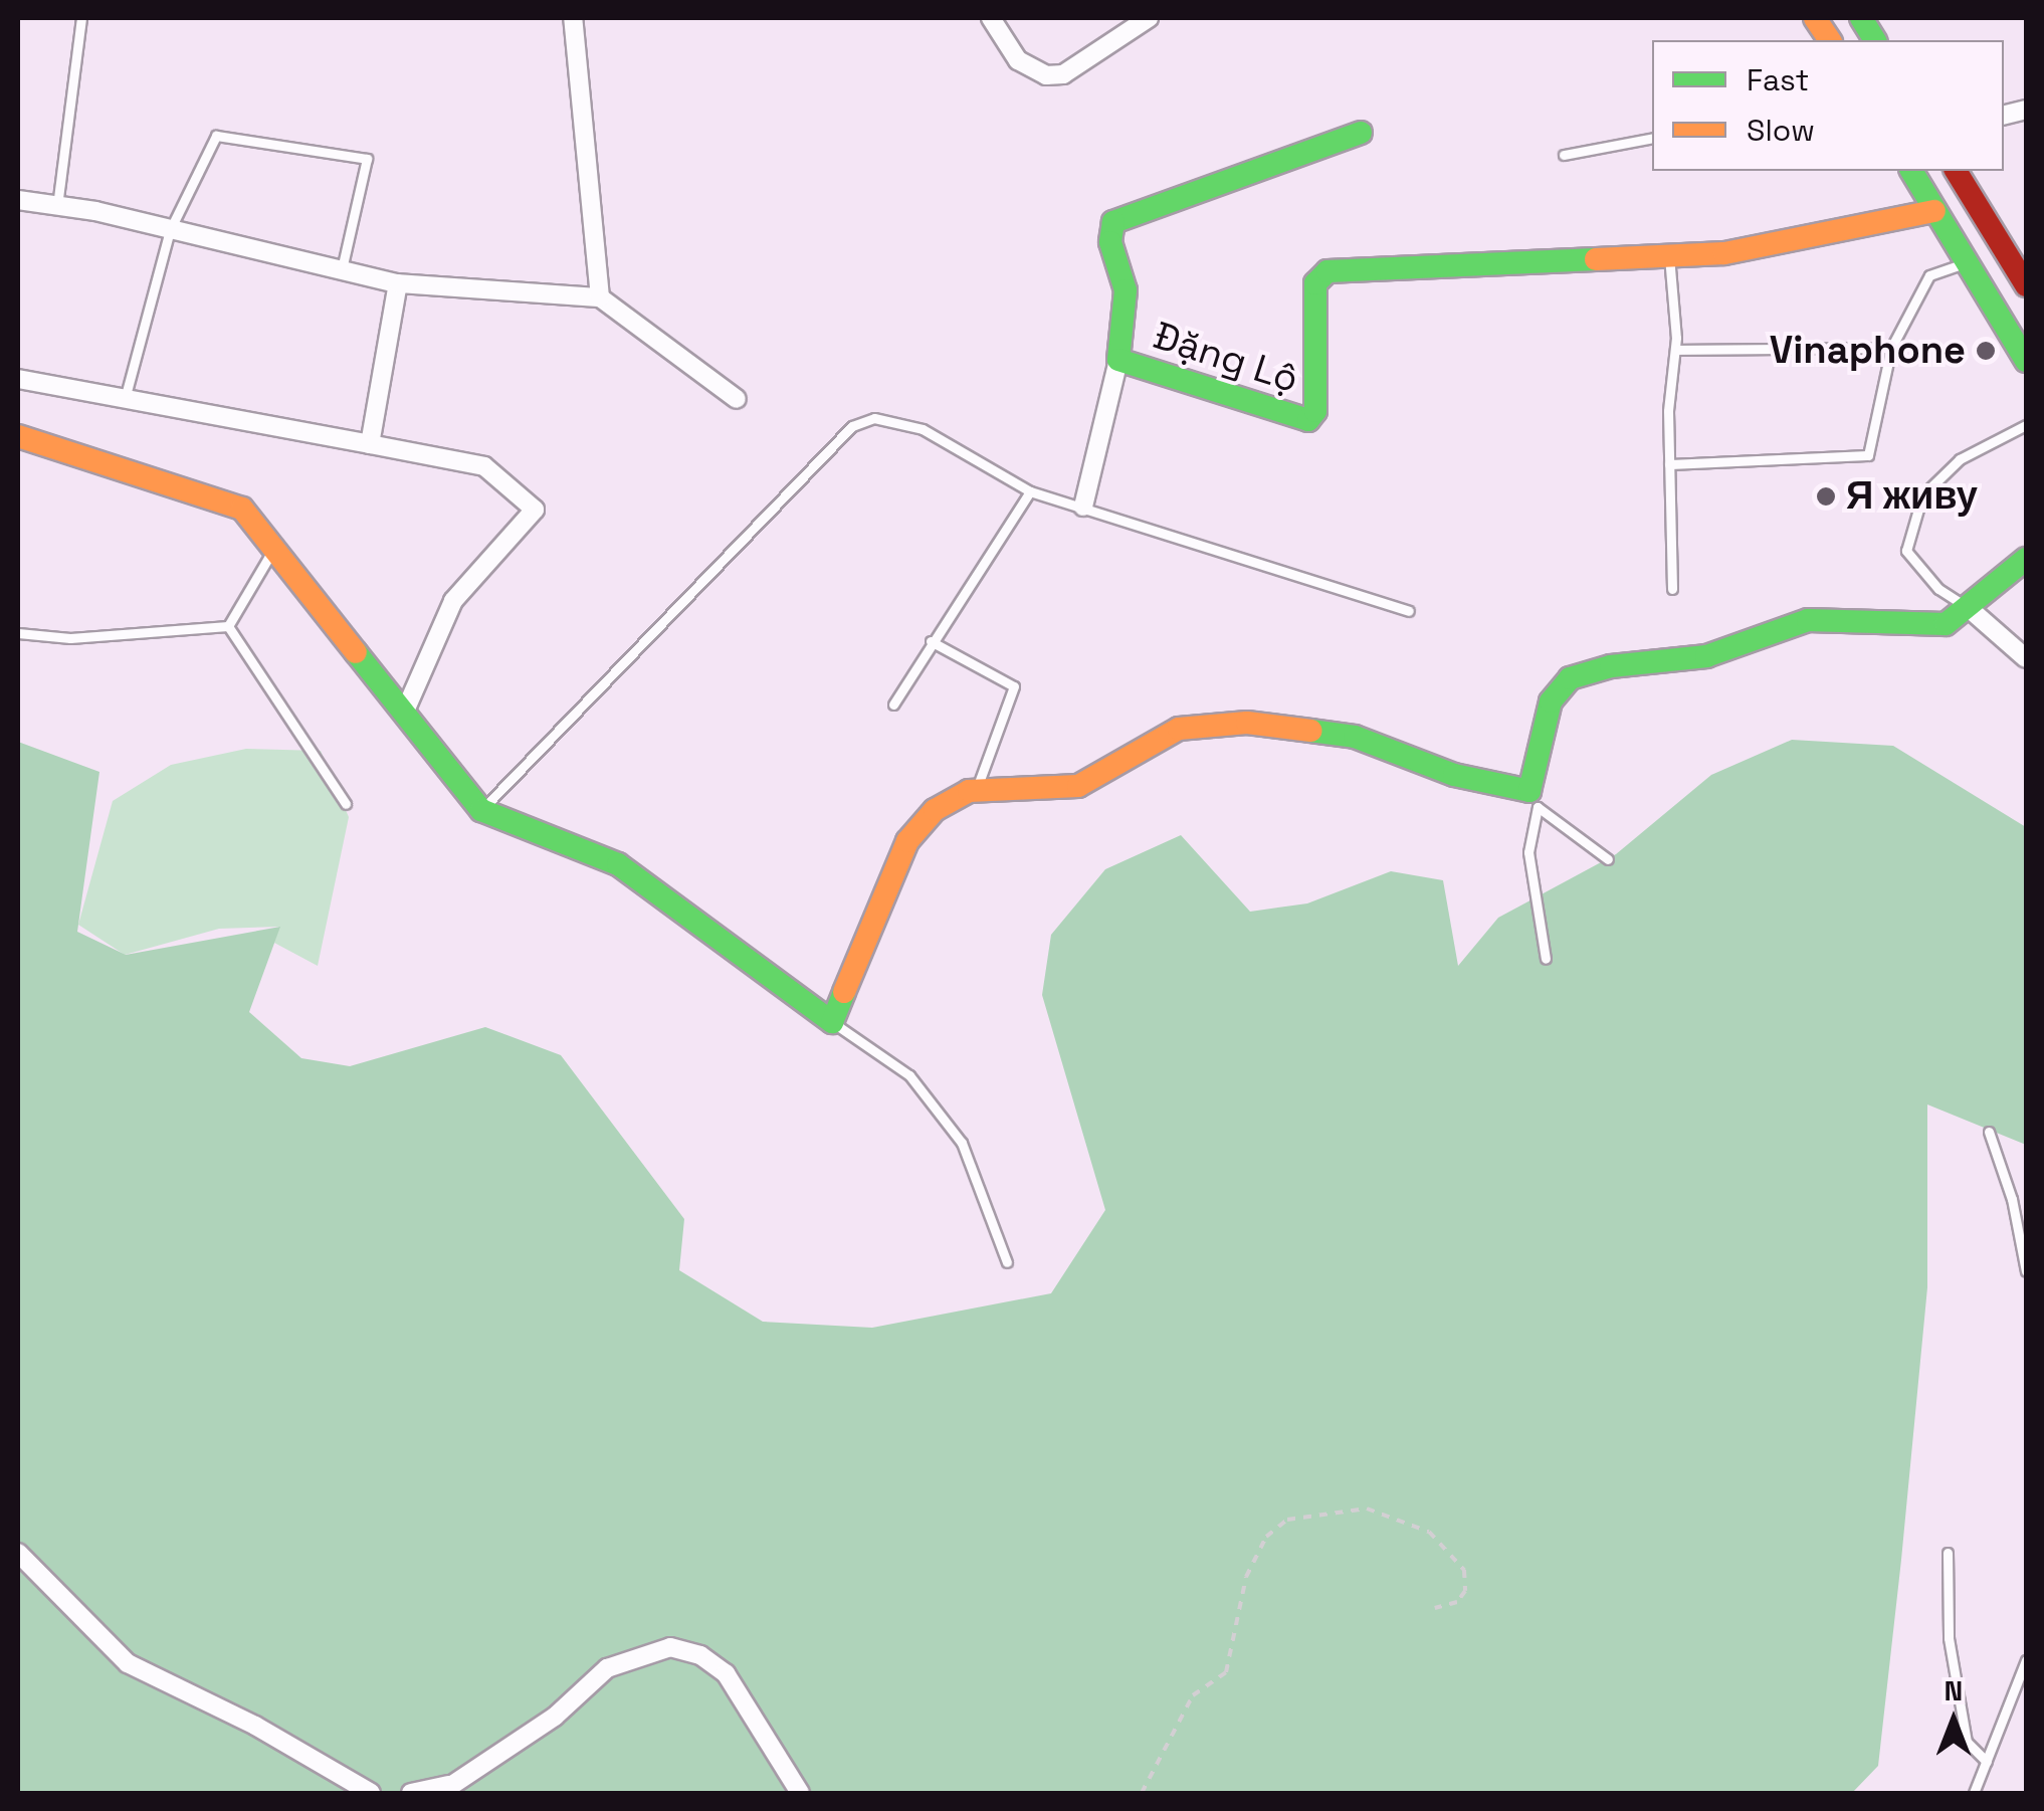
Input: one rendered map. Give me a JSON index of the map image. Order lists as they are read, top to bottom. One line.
{"streets":{"street":["Đặng Lộ"]},"places":["Vinaphone","Я живу"],"legend":["Fast","Slow"],"north":"top"}
